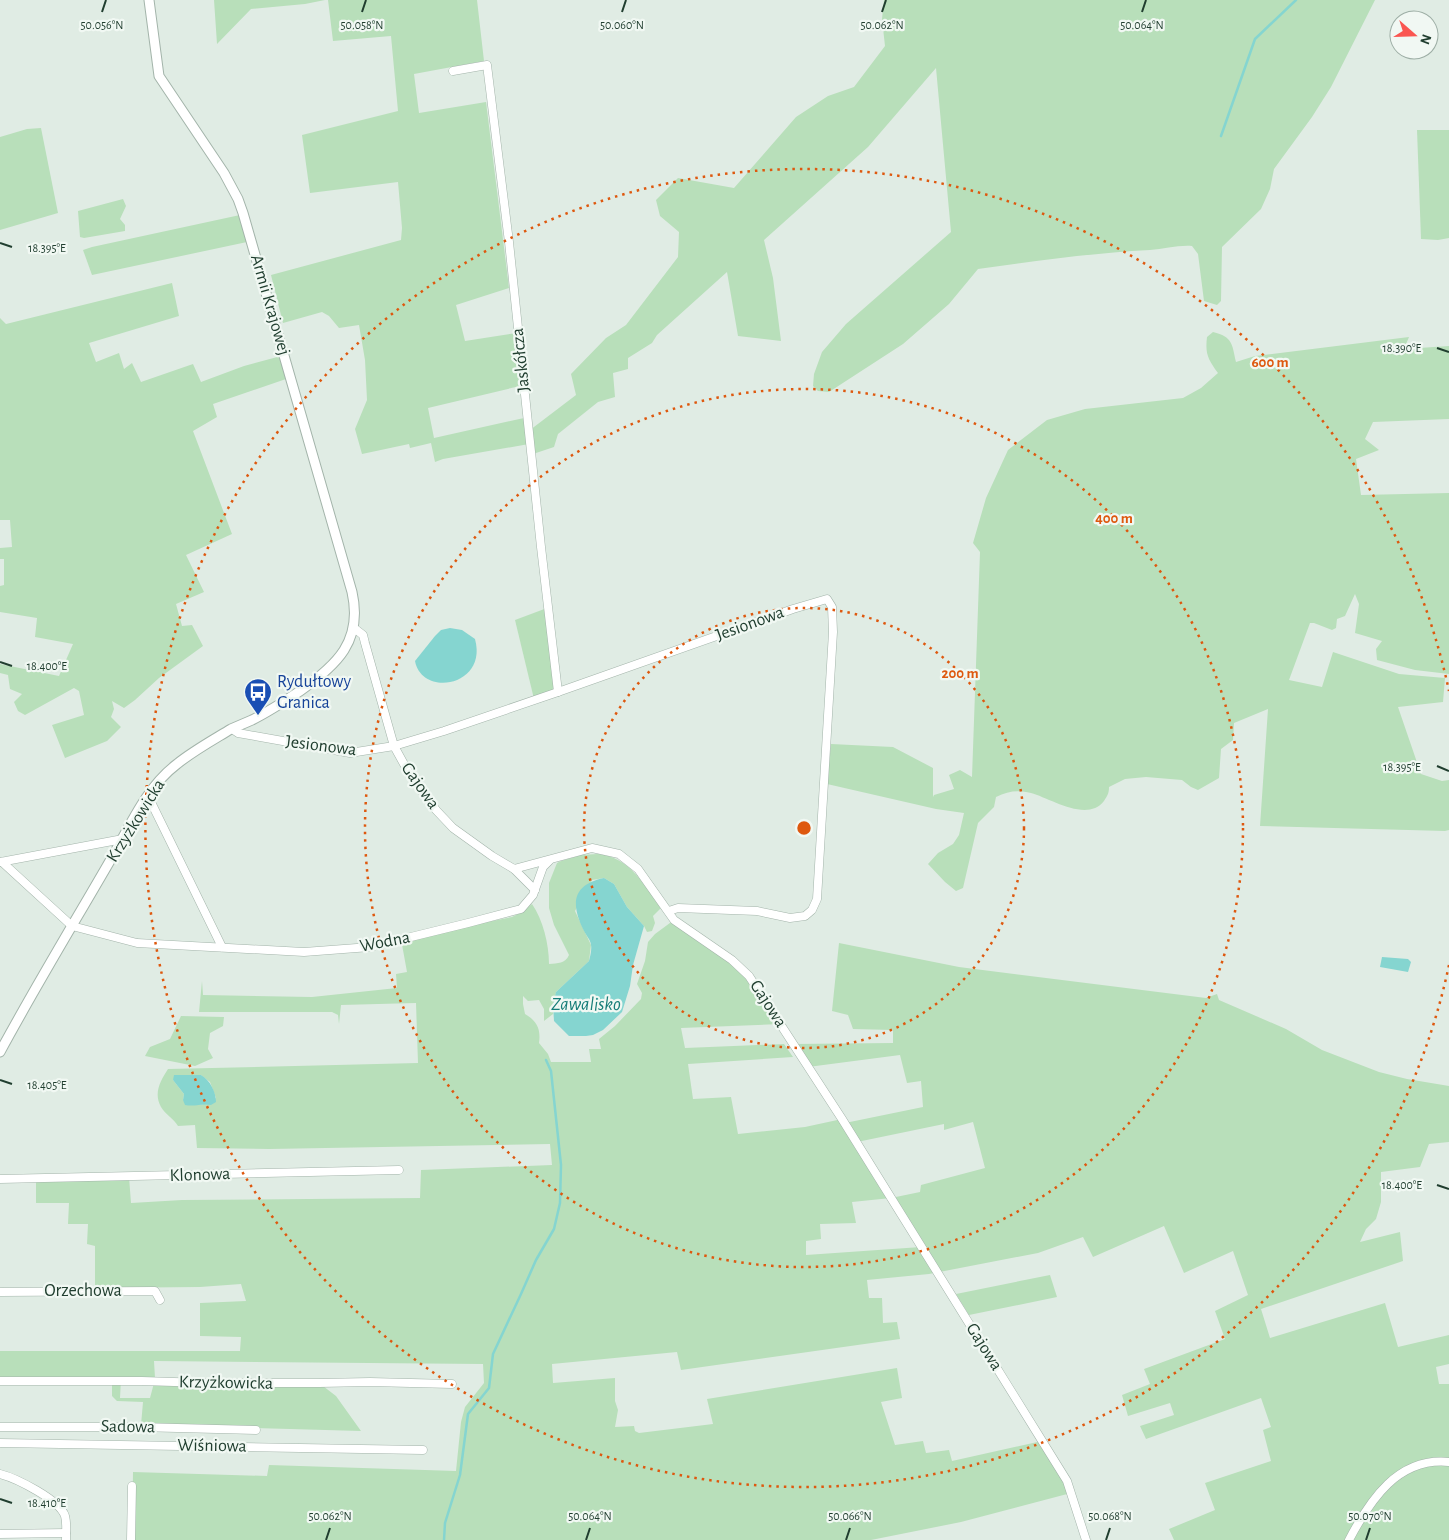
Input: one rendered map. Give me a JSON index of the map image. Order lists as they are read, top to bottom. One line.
{"streets":{"street":["Armii Krajowej","Jaskółcza","Jesionowa","Gajowa","Krzyżkowicka","Wodna","Klonowa","Orzechowa","Sadowa","Wiśniowa"]},"crossings":[["Armii Krajowej","Gajowa"],["Armii Krajowej","Krzyżkowicka"],["Jaskółcza","Jesionowa"],["Jesionowa","Gajowa"],["Jesionowa","Krzyżkowicka"],["Gajowa","Krzyżkowicka"],["Gajowa","Wodna"],["Krzyżkowicka","Wodna"]],"water":["Zawalisko"],"places":{"bus stop":["Rydułtowy Granica"]},"north":"right","coordinates":["50.056°N","50.058°N","50.060°N","50.062°N","50.064°N","18.395°E","18.390°E","18.400°E","18.405°E","18.410°E","50.066°N","50.068°N","50.070°N"],"rings":["600 m","400 m","200 m"]}
